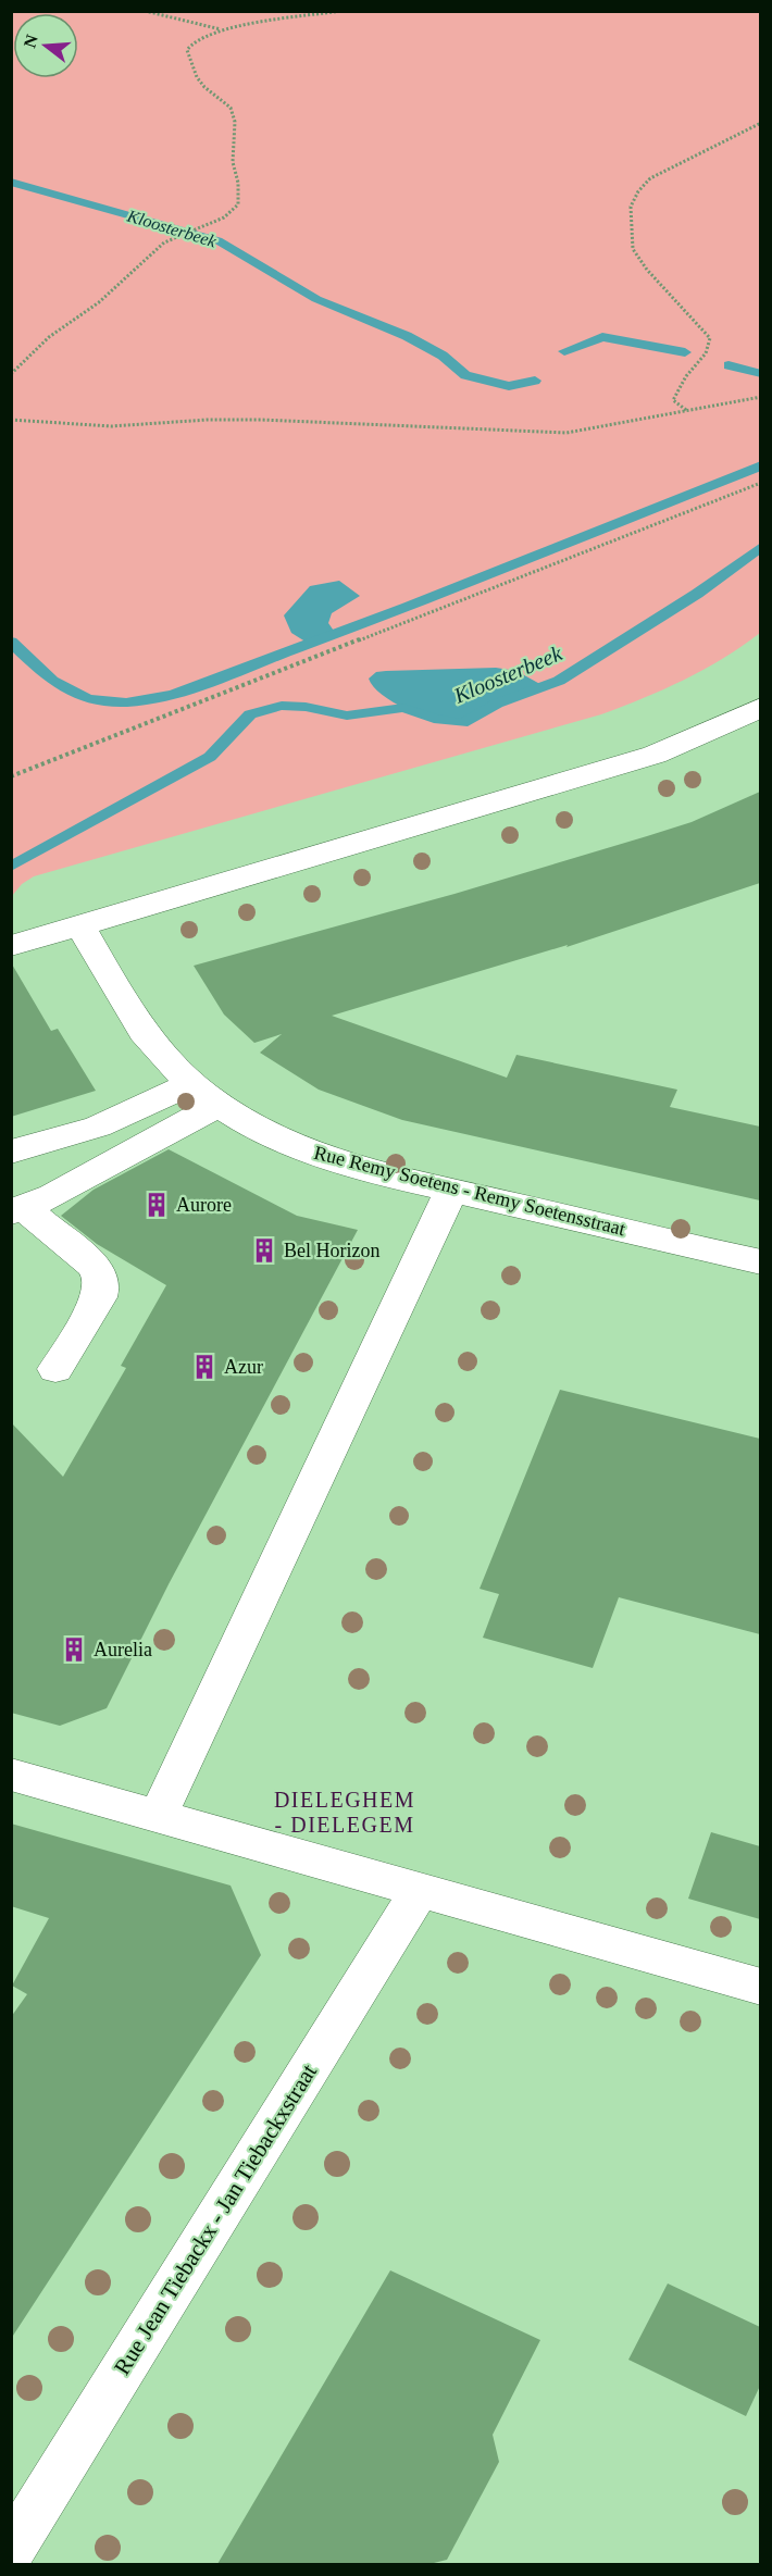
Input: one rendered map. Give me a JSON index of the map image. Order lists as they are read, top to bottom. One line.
{"streets":{"street":["Rue Remy Soetens - Remy Soetensstraat","Rue Jean Tiebackx - Jan Tiebackxstraat"]},"districts":["DIELEGHEM - DIELEGEM"],"water":["Kloosterbeek"],"places":{"building":["Aurore","Bel Horizon","Azur","Aurelia"]},"north":"left"}
